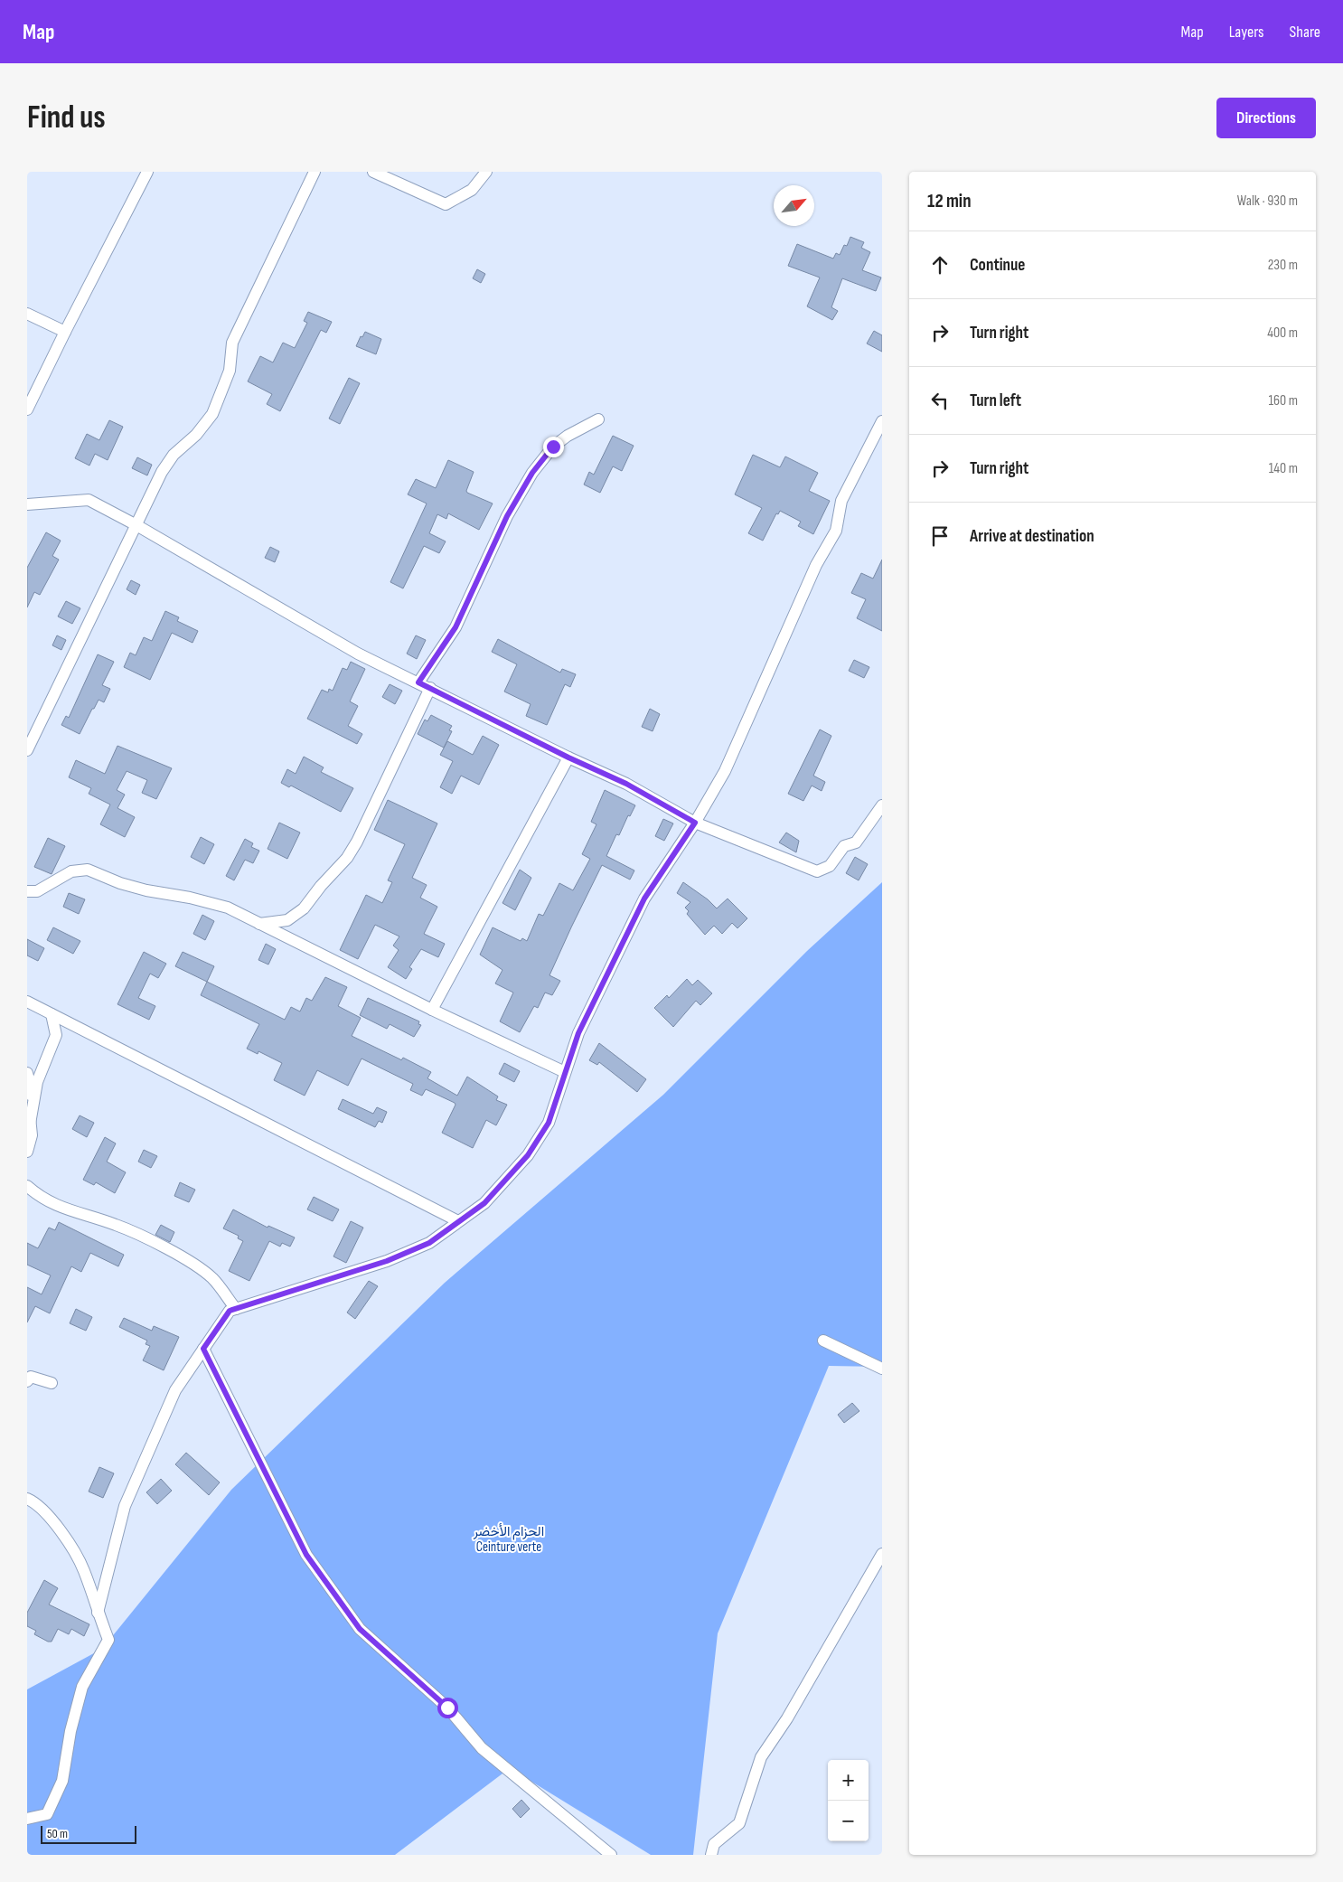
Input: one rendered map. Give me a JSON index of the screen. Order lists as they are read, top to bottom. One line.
{"parks":["الحزام الأخضر Ceinture verte"],"scale_bar":"50 m","north":"top right","page":{"header":"Map","nav":["Map","Layers","Share"],"buttons":"Directions","title":"Find us","heading":["12 min","Walk · 930 m"],"list":[["Continue","230 m"],["Turn right","400 m"],["Turn left","160 m"],["Turn right","140 m"],"Arrive at destination"],"map_buttons":["+","−"],"scale":"50 m"}}
